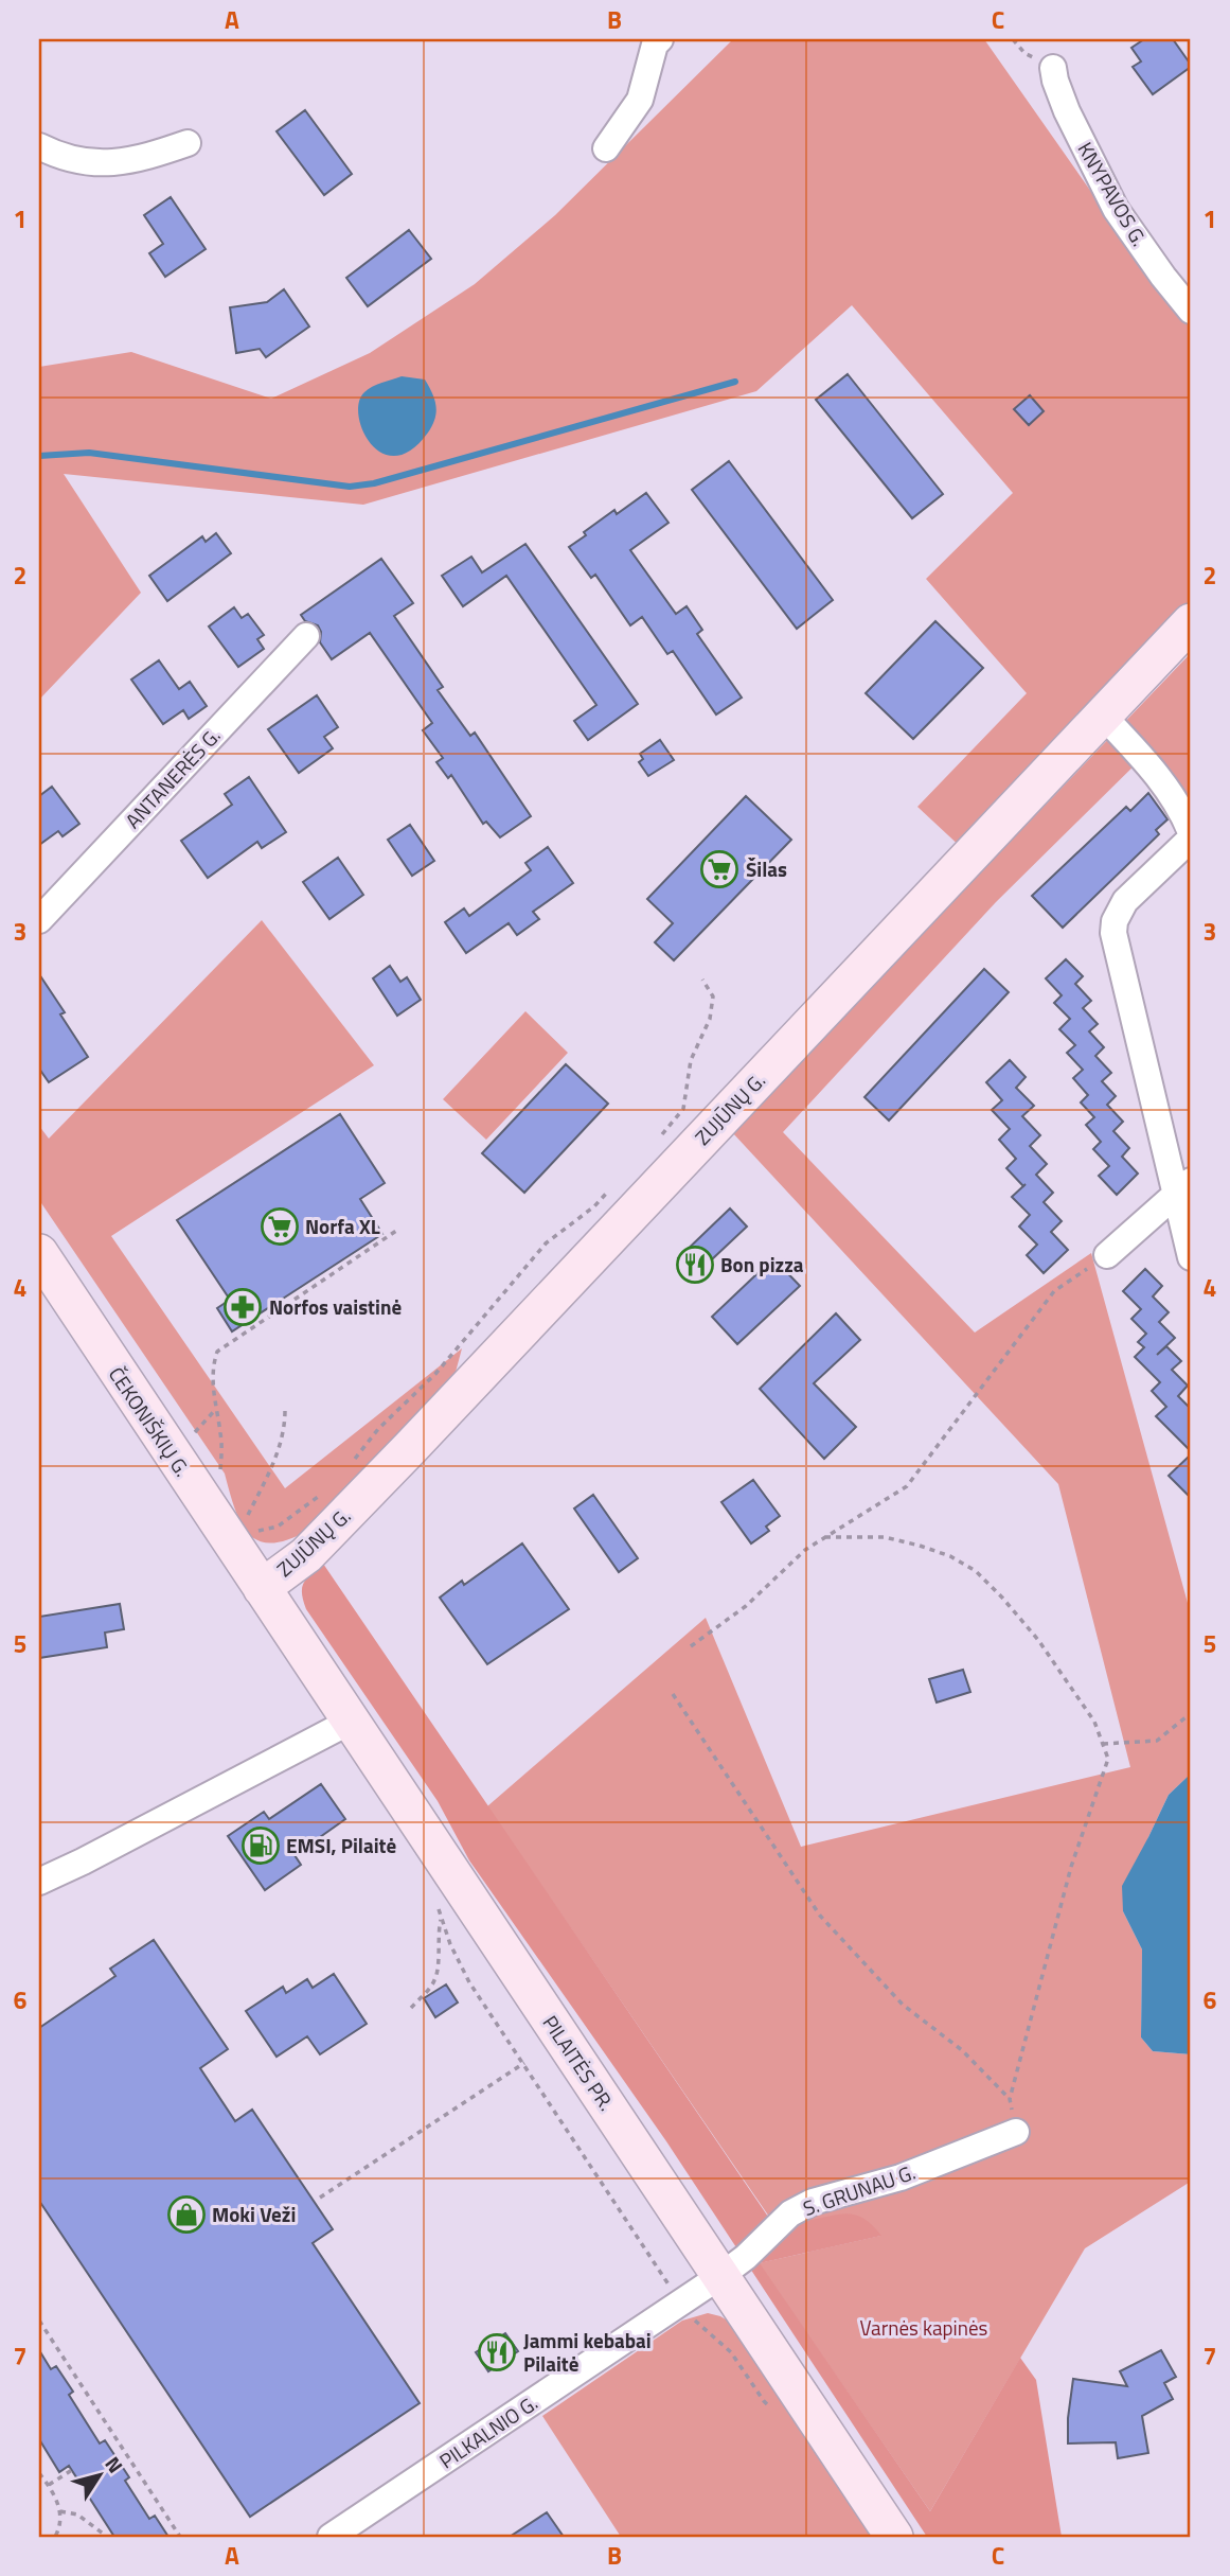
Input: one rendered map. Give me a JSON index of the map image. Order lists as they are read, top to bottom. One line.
{"streets":{"main road":["ZUJŪNŲ G.","ČEKONIŠKIŲ G.","PILAITĖS PR."],"street":["KNYPAVOS G.","ANTANERĖS G.","S. GRUNAU G.","PILKALNIO G."]},"crossings":[["ZUJŪNŲ G.","ČEKONIŠKIŲ G."],["ZUJŪNŲ G.","PILAITĖS PR."],["ČEKONIŠKIŲ G.","PILAITĖS PR."],["PILAITĖS PR.","S. GRUNAU G."],["PILAITĖS PR.","PILKALNIO G."],["S. GRUNAU G.","PILKALNIO G."]],"parks":["Varnės kapinės"],"places":{"supermarket":["Šilas","Norfa XL"],"restaurant":["Bon pizza","Jammi kebabai Pilaitė"],"pharmacy":["Norfos vaistinė"],"fuel station":["EMSI, Pilaitė"],"shop":["Moki Veži"]},"north":"top right","grid":{"columns":["A","B","C"],"rows":["1","2","3","4","5","6","7"]}}
